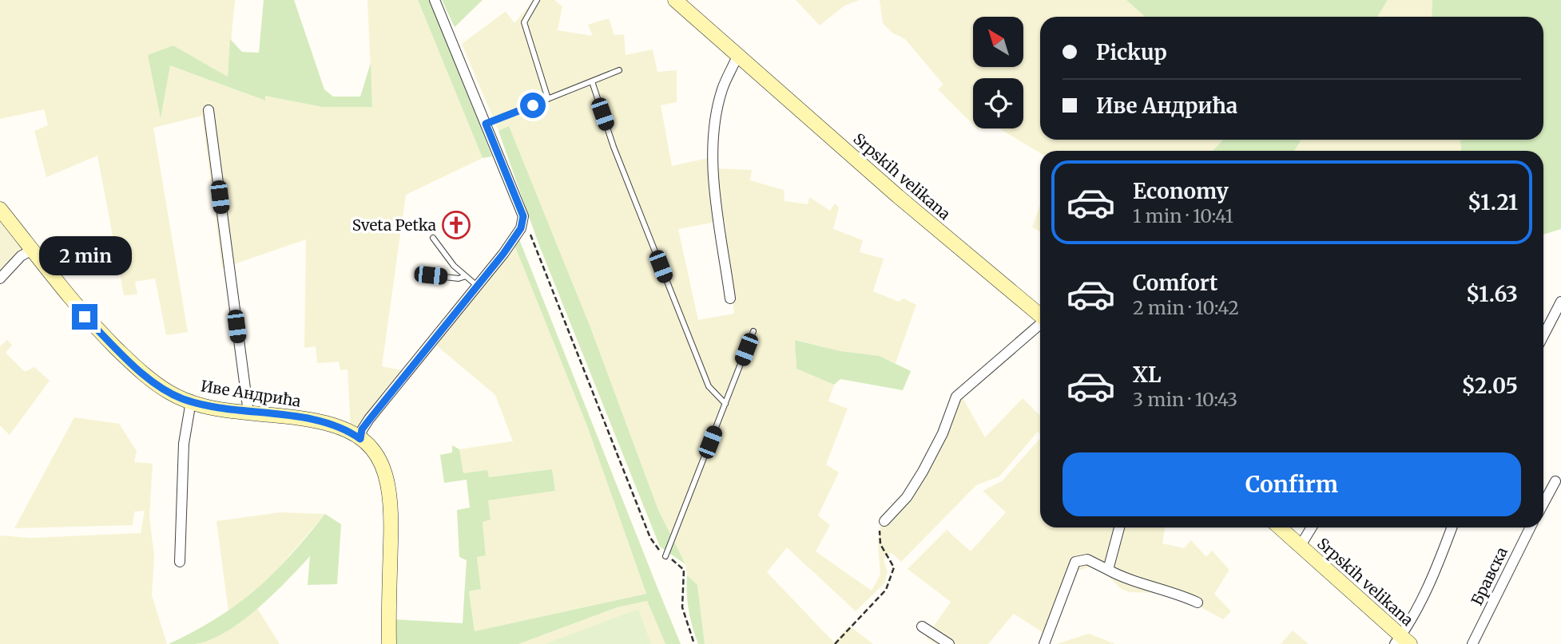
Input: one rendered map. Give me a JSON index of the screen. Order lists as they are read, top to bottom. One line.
{"streets":{"street":["Srpskih velikana","Иве Андрића","Бравска"]},"places":{"church":["Sveta Petka"]},"north":"top left","page":{"banner":["Pickup","Иве Андрића"],"list":[{"name":"Economy","note":"1 min · 10:41","value":"$1.21"},{"name":"Comfort","note":"2 min · 10:42","value":"$1.63"},{"name":"XL","note":"3 min · 10:43","value":"$2.05"}],"bubble":"2 min","buttons":"Confirm"}}
